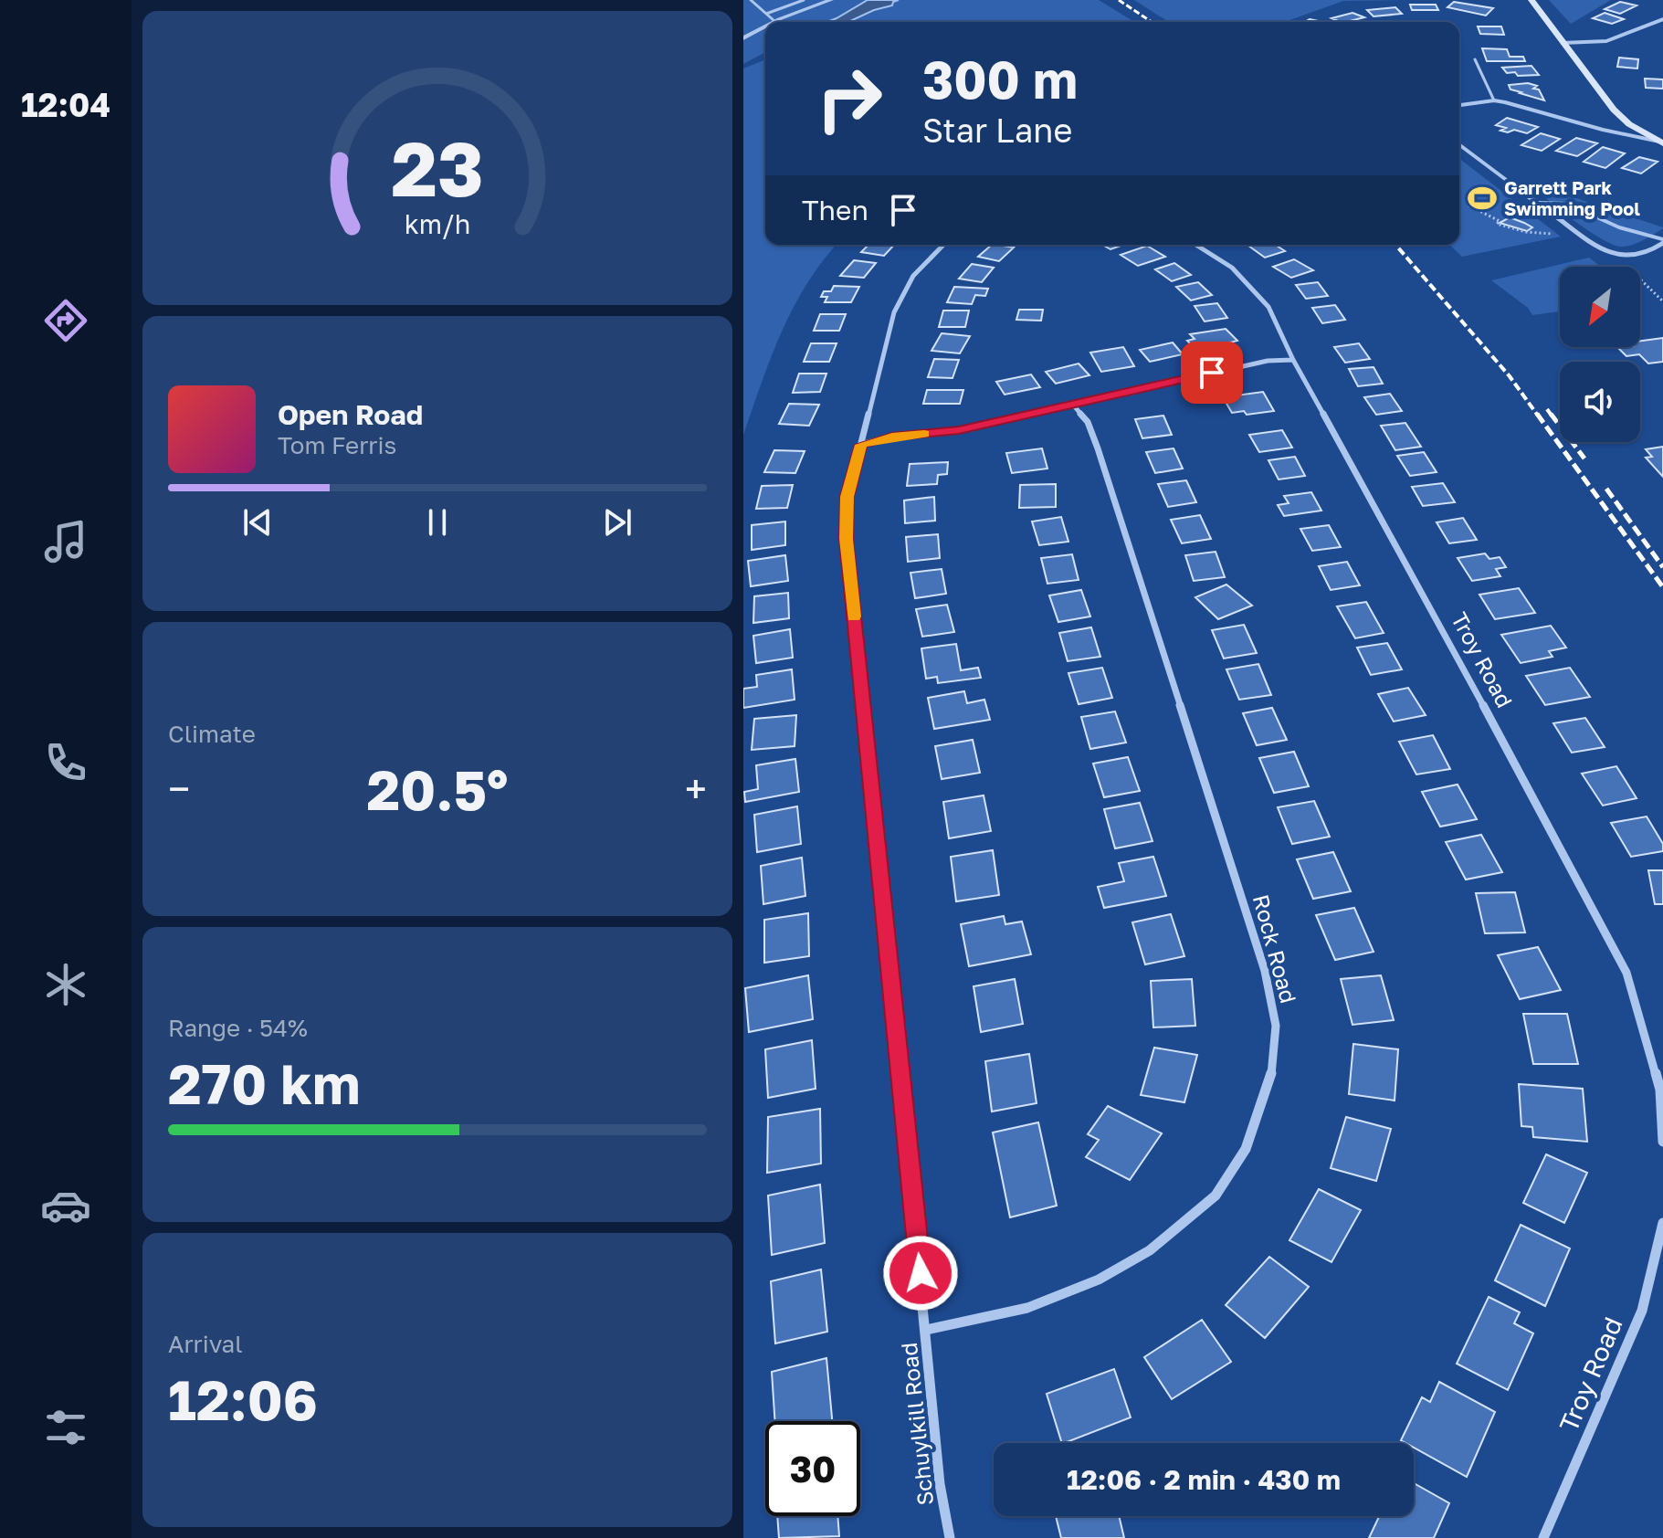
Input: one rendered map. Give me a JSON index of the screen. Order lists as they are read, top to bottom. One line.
{"streets":{"street":["Troy Road","Rock Road","Schuylkill Road"]},"crossings":[["Rock Road","Schuylkill Road"]],"places":{"sports":["Garrett Park Swimming Pool"]},"north":"bottom left","page":{"tabs":"12:04","turn":["300 m","Star Lane"],"then":"Then","song":["Open Road","Tom Ferris"],"tile":["Climate",["Range · 54%","270 km"],["Arrival","12:06"]],"heat":["−","20.5°","+"],"limit":"30","trip":"12:06 · 2 min · 430 m","gauge":["23","km/h"]}}
